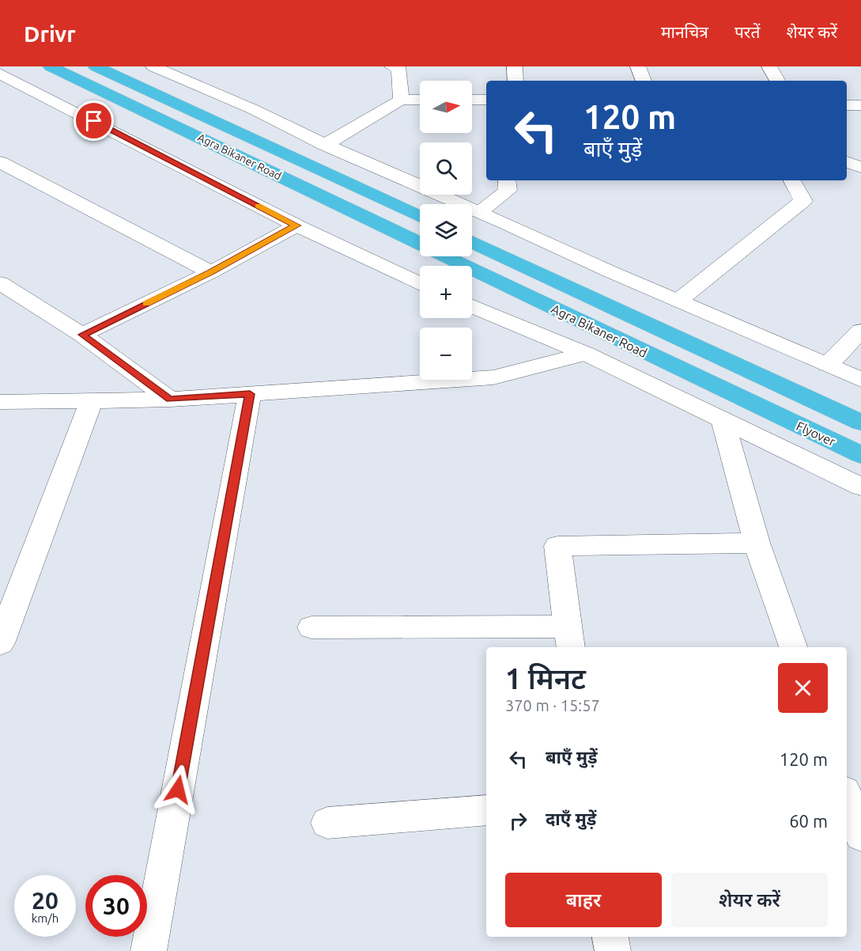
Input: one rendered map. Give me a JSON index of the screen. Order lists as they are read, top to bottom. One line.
{"streets":{"highway":["Agra Bikaner Road","Flyover"]},"crossings":[["Agra Bikaner Road","Flyover"]],"north":"right","page":{"header":"Drivr","nav":["मानचित्र","परतें","शेयर करें"],"map_buttons":["+","−"],"turn":["120 m","बाएँ मुड़ें"],"heading":["1 मिनट","370 m · 15:57"],"list":[{"name":"बाएँ मुड़ें","value":"120 m"},{"name":"दाएँ मुड़ें","value":"60 m"}],"buttons":["बाहर","शेयर करें"],"speed":"20 km/h","limit":"30"}}
